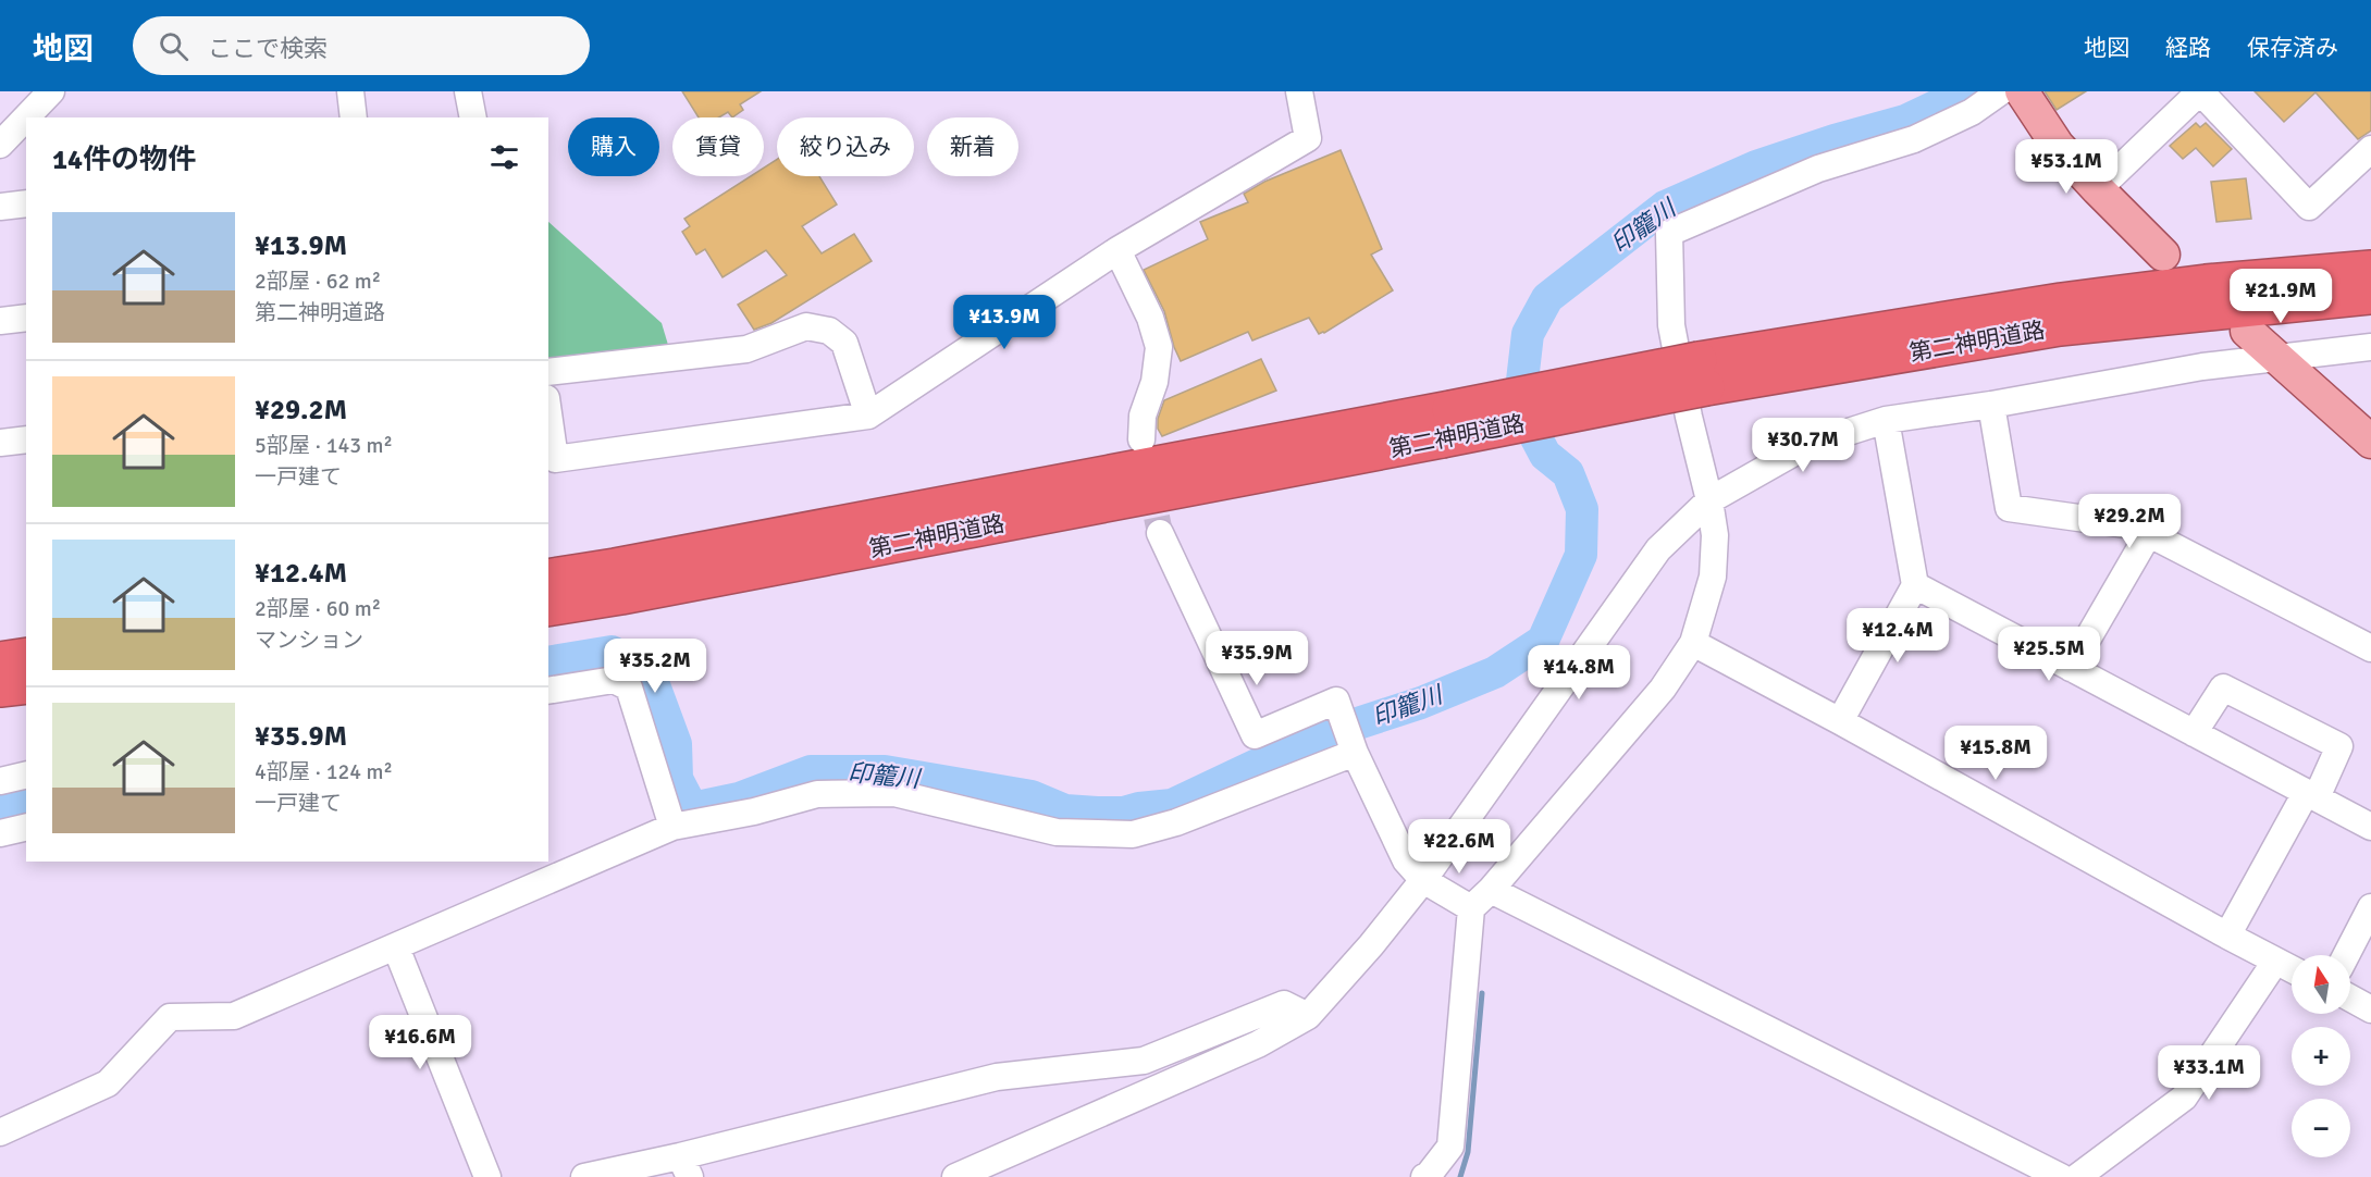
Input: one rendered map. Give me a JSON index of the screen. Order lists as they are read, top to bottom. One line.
{"streets":{"highway":["第二神明道路"]},"water":["印籠川"],"north":"top","page":{"header":"地図","search":"ここで検索","nav":["地図","経路","保存済み"],"chip":["購入","賃貸","絞り込み","新着"],"heading":"14件の物件","price":["¥53.1M","¥21.9M","¥13.9M","¥30.7M","¥29.2M","¥12.4M","¥25.5M","¥35.9M","¥35.2M","¥14.8M","¥15.8M","¥22.6M","¥16.6M","¥33.1M"],"list":[{"name":"¥13.9M","note":"2部屋 · 62 m² · 第二神明道路"},{"name":"¥29.2M","note":"5部屋 · 143 m² · 一戸建て"},{"name":"¥12.4M","note":"2部屋 · 60 m² · マンション"},{"name":"¥35.9M","note":"4部屋 · 124 m² · 一戸建て"}],"map_buttons":["+","−"]}}
